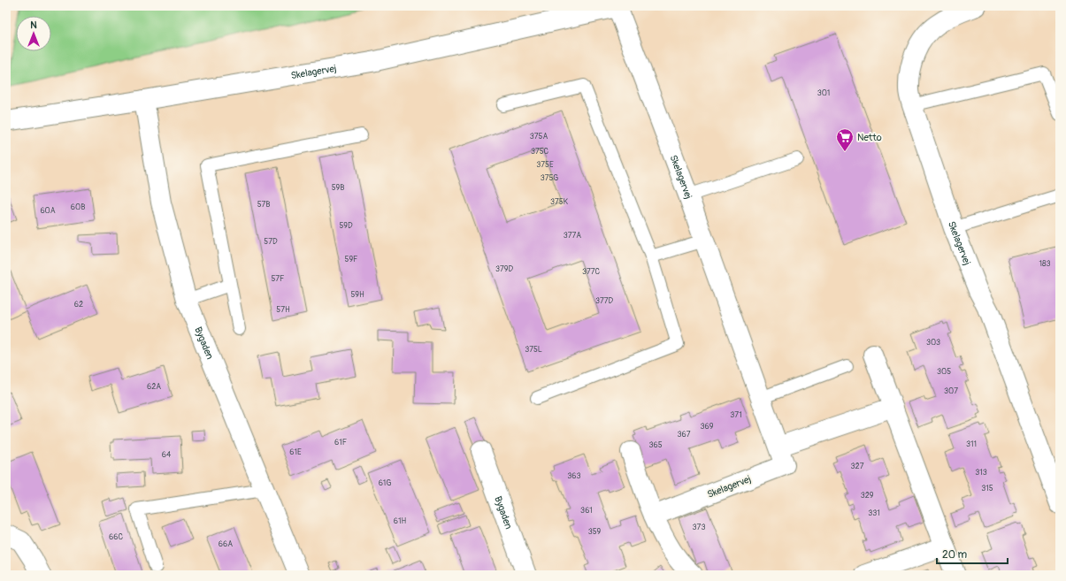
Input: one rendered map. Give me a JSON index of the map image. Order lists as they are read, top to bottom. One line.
{"streets":{"street":["Skelagervej","Bygaden"]},"crossings":[["Skelagervej","Bygaden"]],"places":{"supermarket":["Netto"]},"house_numbers":["301","375A","375C","375E","375G","59B","375K","57B","60B","60A","59D","377A","57D","59F","183","379D","377C","57F","59H","377D","62","57H","303","375L","305","62A","307","371","369","367","61F","311","365","61E","64","327","313","363","61G","315","329","361","331","61H","373","359","66C","66A"],"scale_bar":"20 m","north":"top"}
